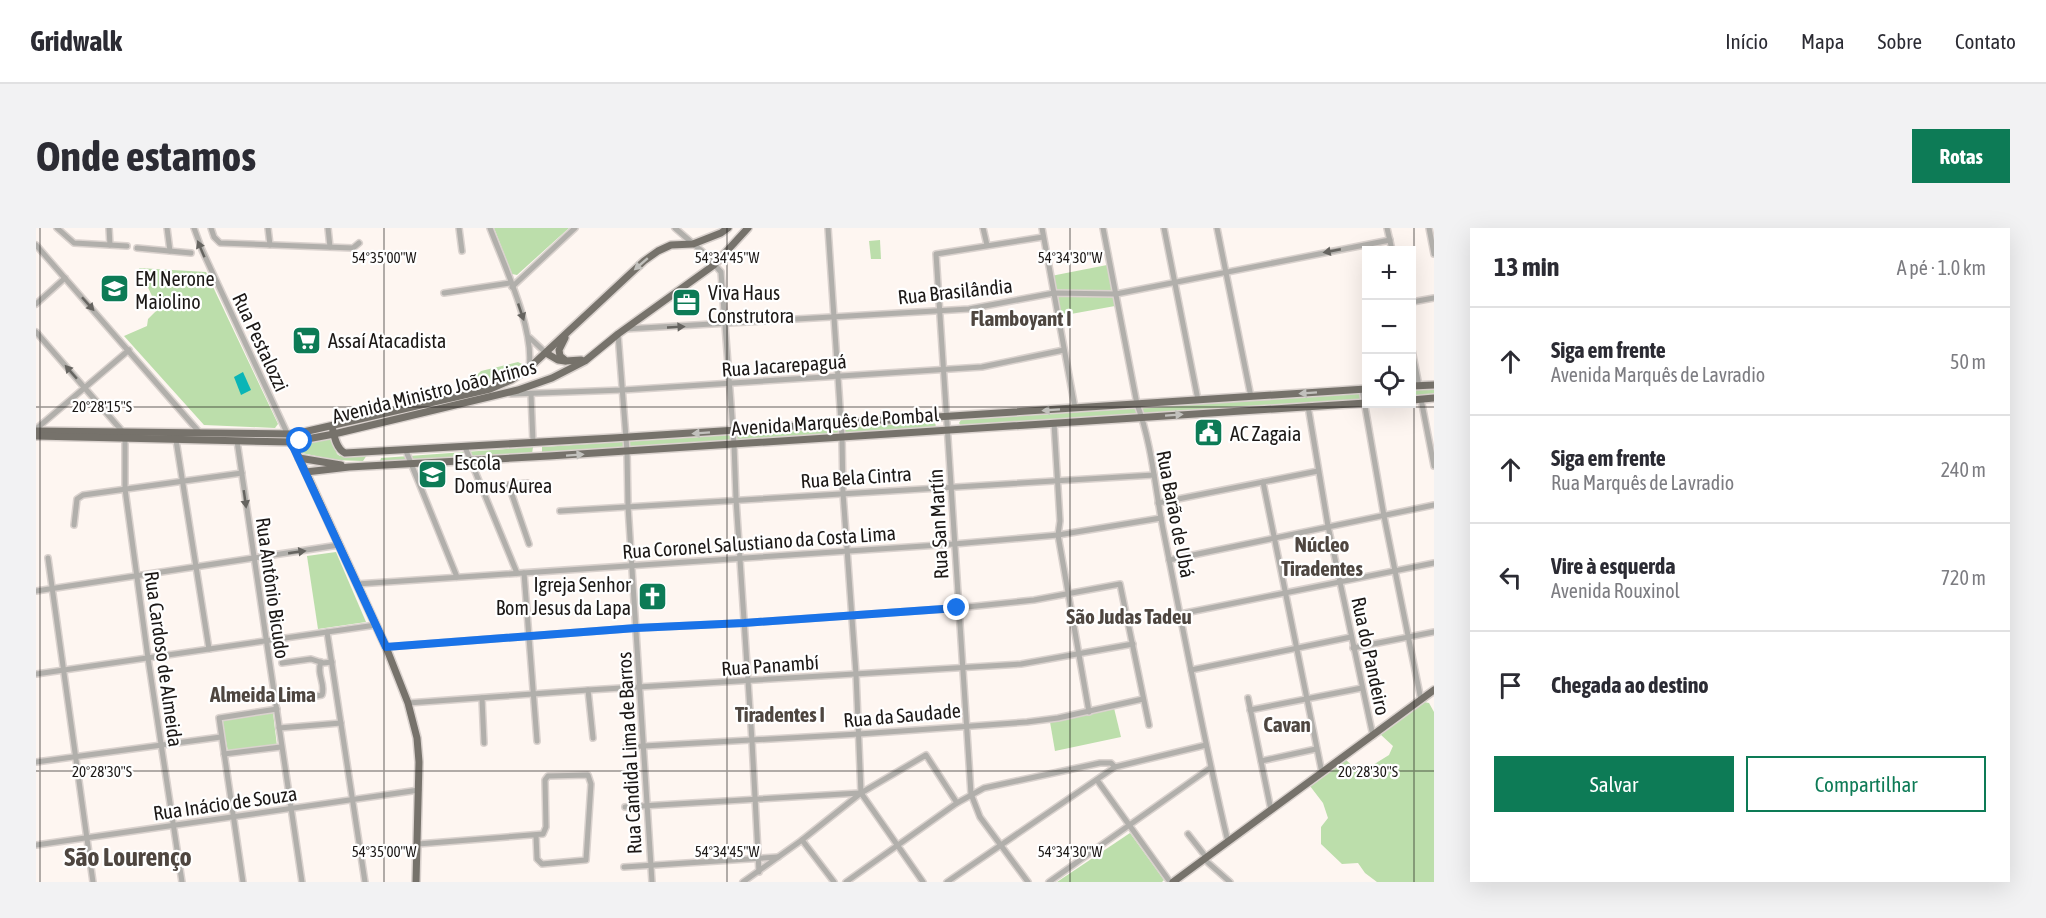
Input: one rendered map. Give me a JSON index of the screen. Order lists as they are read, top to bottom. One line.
{"streets":{"main road":["Avenida Ministro João Arinos","Avenida Marquês de Pombal"],"street":["Rua Brasilândia","Rua Pestalozzi","Rua Jacarepaguá","Rua Bela Cintra","Rua Barão de Ubá","Rua San Martín","Rua Coronel Salustiano da Costa Lima","Rua Antônio Bicudo","Rua do Pandeiro","Rua Cardoso de Almeida","Rua Panambí","Rua da Saudade","Rua Candida Lima de Barros","Rua Inácio de Souza"]},"crossings":[["Rua Brasilândia","Avenida Ministro João Arinos"],["Rua Brasilândia","Rua Barão de Ubá"],["Rua Pestalozzi","Avenida Ministro João Arinos"],["Rua Jacarepaguá","Avenida Ministro João Arinos"],["Avenida Ministro João Arinos","Avenida Marquês de Pombal"],["Avenida Marquês de Pombal","Rua Barão de Ubá"],["Avenida Marquês de Pombal","Rua San Martín"],["Avenida Marquês de Pombal","Rua do Pandeiro"],["Avenida Marquês de Pombal","Rua Candida Lima de Barros"],["Rua Bela Cintra","Rua Barão de Ubá"],["Rua Bela Cintra","Rua San Martín"],["Rua Bela Cintra","Rua Candida Lima de Barros"],["Rua Barão de Ubá","Rua Coronel Salustiano da Costa Lima"],["Rua San Martín","Rua Coronel Salustiano da Costa Lima"],["Rua San Martín","Rua Panambí"],["Rua San Martín","Rua da Saudade"],["Rua Coronel Salustiano da Costa Lima","Rua Candida Lima de Barros"],["Rua Antônio Bicudo","Rua Inácio de Souza"],["Rua Cardoso de Almeida","Rua Inácio de Souza"],["Rua Panambí","Rua Candida Lima de Barros"],["Rua da Saudade","Rua Candida Lima de Barros"]],"one_way":["Rua Pestalozzi"],"districts":["Flamboyant I","Núcleo Tiradentes","São Judas Tadeu","Almeida Lima","Tiradentes I","Cavan","São Lourenço"],"places":{"school or university":["EM Nerone Maiolino","Escola Domus Aurea"],"office":["Viva Haus Construtora"],"supermarket":["Assaí Atacadista"],"public building":["AC Zagaia"],"church":["Igreja Senhor Bom Jesus da Lapa"]},"page":{"header":"Gridwalk","nav":["Início","Mapa","Sobre","Contato"],"buttons":["Rotas",["Salvar","Compartilhar"]],"title":"Onde estamos","heading":["13 min","A pé · 1.0 km"],"map_buttons":["+","−"],"list":[["Siga em frente","Avenida Marquês de Lavradio","50 m"],["Siga em frente","Rua Marquês de Lavradio","240 m"],["Vire à esquerda","Avenida Rouxinol","720 m"],"Chegada ao destino"]},"coordinates":["54°35'00\"W","54°34'45\"W","54°34'30\"W","20°28'15\"S","20°28'30\"S"]}
